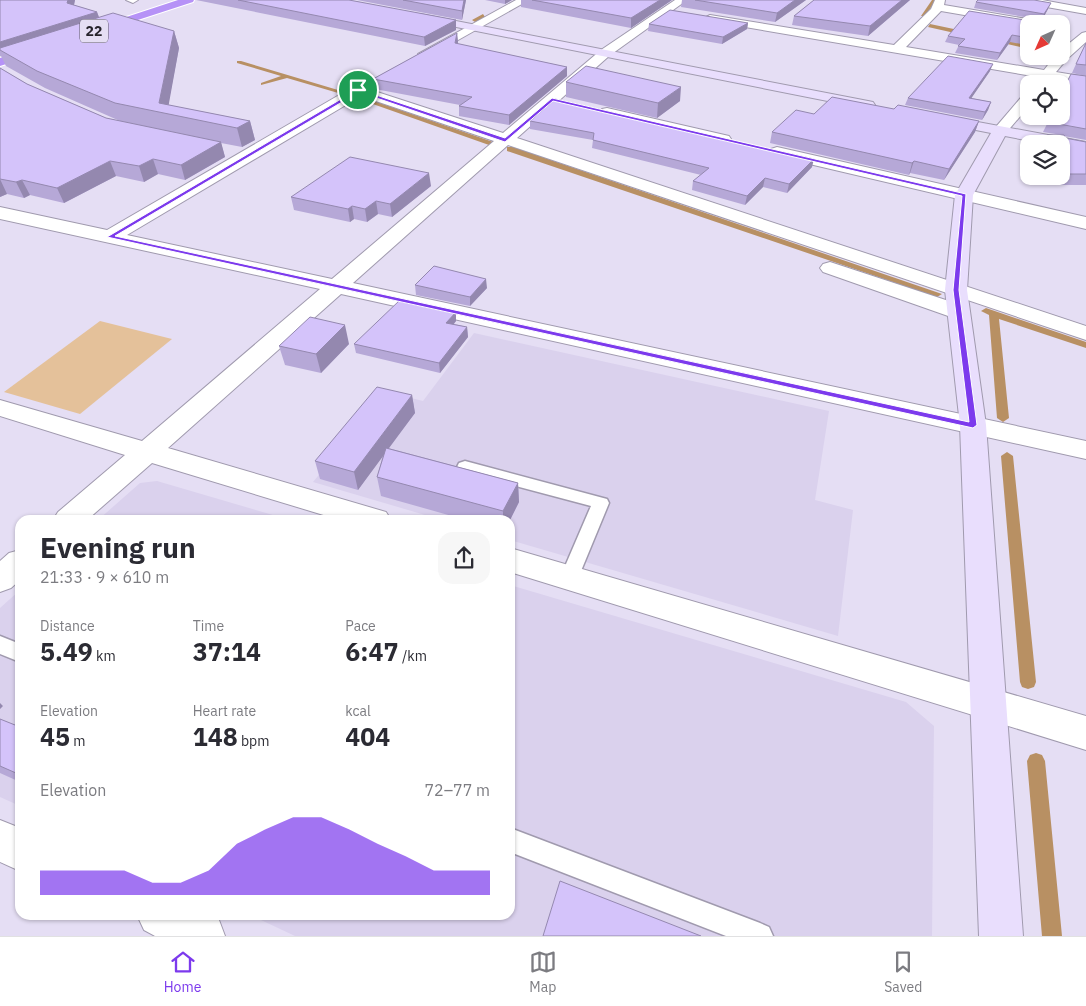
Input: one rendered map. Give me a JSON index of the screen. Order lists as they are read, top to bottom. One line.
{"streets":{"highway":["22"]},"north":"bottom left","page":{"heading":["Evening run","21:33 · 9 × 610 m"],"stats":[["Distance","5.49 km"],["Time","37:14"],["Pace","6:47 /km"],["Elevation","45 m"],["Heart rate","148 bpm"],["kcal","404"]],"chart":["Elevation","72–77 m"],"tabs":["Home","Map","Saved"]}}
